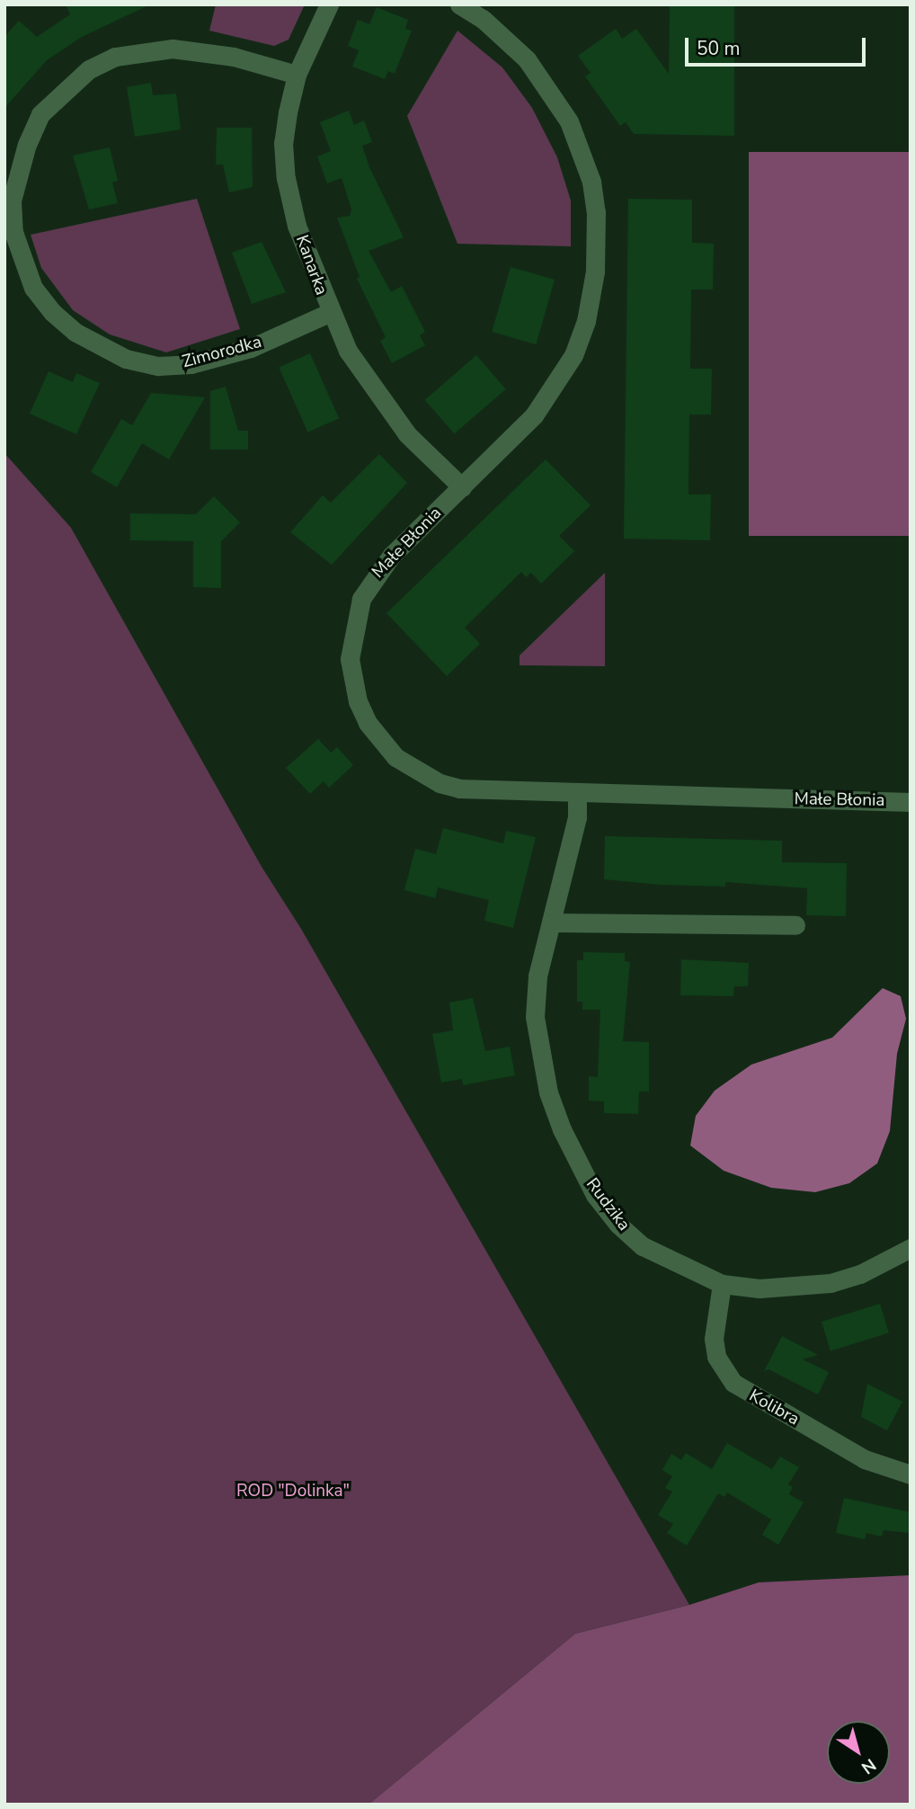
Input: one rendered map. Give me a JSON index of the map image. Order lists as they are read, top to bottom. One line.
{"streets":{"street":["Kanarka","Zimorodka","Małe Błonia","Rudzika","Kolibra"]},"crossings":[["Kanarka","Zimorodka"],["Kanarka","Małe Błonia"],["Małe Błonia","Rudzika"],["Rudzika","Kolibra"]],"parks":["ROD \"Dolinka\""],"scale_bar":"50 m","north":"bottom right"}
